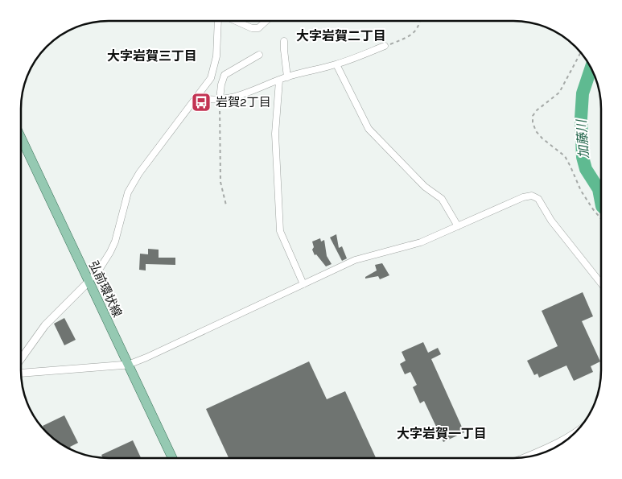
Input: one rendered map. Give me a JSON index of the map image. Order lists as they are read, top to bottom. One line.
{"streets":{"main road":["弘前環状線"]},"districts":["大字岩賀二丁目","大字岩賀三丁目","大字岩賀一丁目"],"water":["加藤川"],"places":{"bus stop":["岩賀2丁目"]}}
